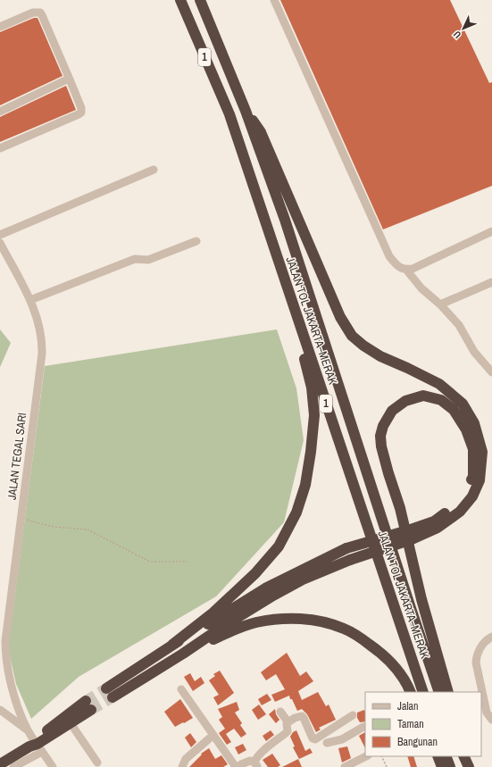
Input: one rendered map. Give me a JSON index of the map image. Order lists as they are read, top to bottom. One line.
{"streets":{"highway":["1","JALAN TOL JAKARTA–MERAK"],"street":["JALAN TEGAL SARI"]},"legend":["Jalan","Taman","Bangunan"],"north":"bottom left"}
